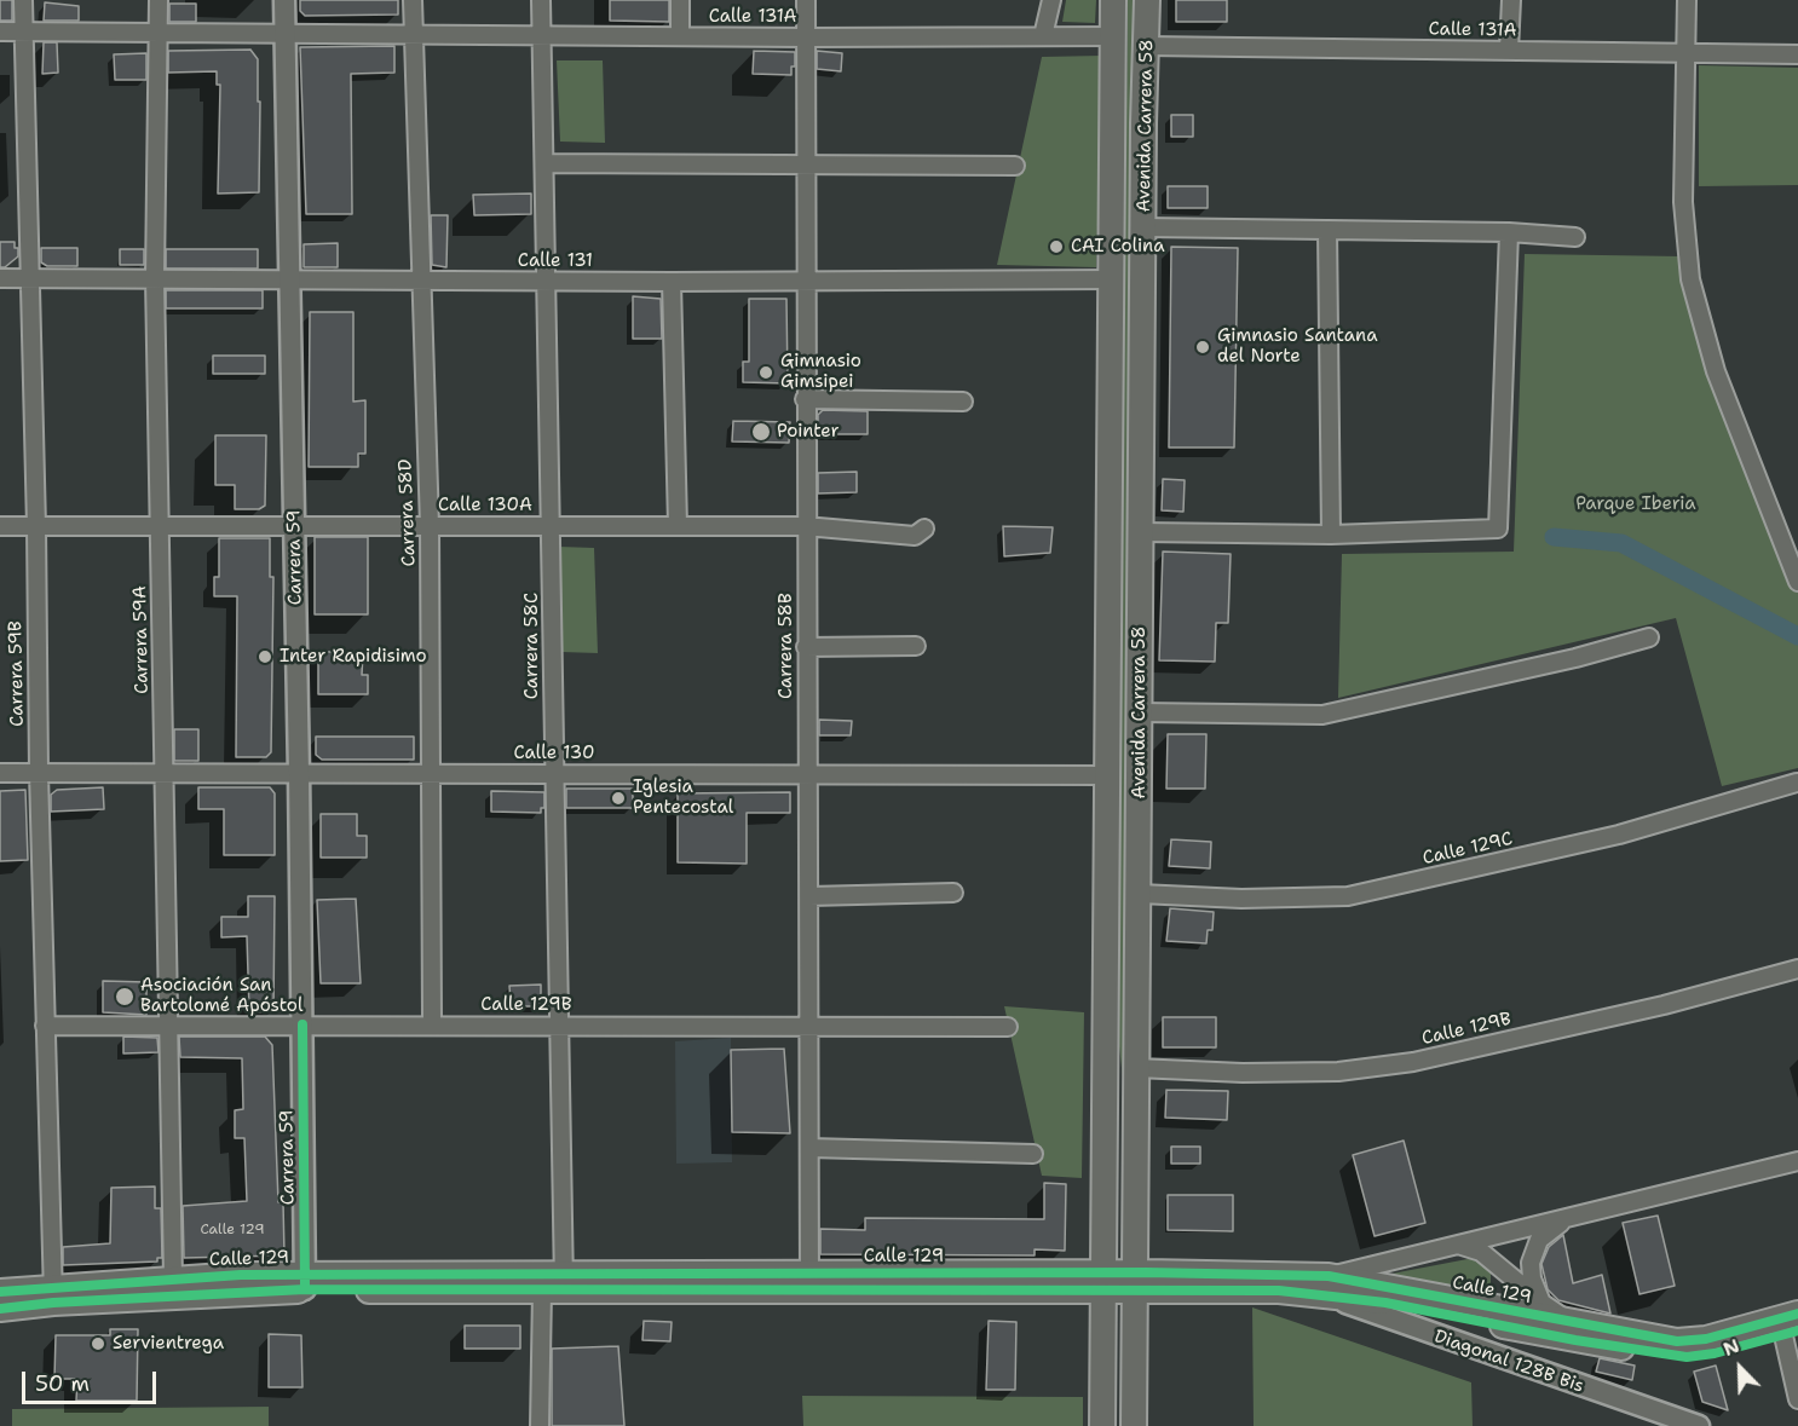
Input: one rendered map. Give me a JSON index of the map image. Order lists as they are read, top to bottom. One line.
{"streets":{"main road":["Avenida Carrera 58","Calle 129"],"street":["Calle 131A","Calle 131","Calle 130A","Carrera 58D","Carrera 59","Carrera 59A","Carrera 58C","Carrera 58B","Carrera 59B","Calle 130","Calle 129C","Calle 129B","Diagonal 128B Bis"]},"crossings":[["Calle 131A","Avenida Carrera 58"],["Calle 131A","Carrera 58D"],["Calle 131A","Carrera 59"],["Calle 131A","Carrera 59A"],["Calle 131A","Carrera 58C"],["Calle 131A","Carrera 58B"],["Calle 131A","Carrera 59B"],["Avenida Carrera 58","Calle 131"],["Avenida Carrera 58","Calle 130"],["Avenida Carrera 58","Calle 129C"],["Avenida Carrera 58","Calle 129B"],["Avenida Carrera 58","Calle 129"],["Calle 131","Carrera 58D"],["Calle 131","Carrera 59"],["Calle 131","Carrera 59A"],["Calle 131","Carrera 58C"],["Calle 131","Carrera 58B"],["Calle 131","Carrera 59B"],["Calle 130A","Carrera 58D"],["Calle 130A","Carrera 59"],["Calle 130A","Carrera 59A"],["Calle 130A","Carrera 58C"],["Calle 130A","Carrera 58B"],["Calle 130A","Carrera 59B"],["Carrera 58D","Calle 130"],["Carrera 58D","Calle 129B"],["Carrera 59","Calle 130"],["Carrera 59","Calle 129B"],["Carrera 59","Calle 129"],["Carrera 59A","Calle 130"],["Carrera 59A","Calle 129B"],["Carrera 59A","Calle 129"],["Carrera 58C","Calle 130"],["Carrera 58C","Calle 129B"],["Carrera 58C","Calle 129"],["Carrera 58B","Calle 130"],["Carrera 58B","Calle 129B"],["Carrera 58B","Calle 129"],["Carrera 59B","Calle 130"],["Carrera 59B","Calle 129B"],["Carrera 59B","Calle 129"],["Calle 129","Diagonal 128B Bis"]],"parks":["Parque Iberia"],"places":["CAI Colina","Gimnasio Santana del Norte","Gimnasio Gimsipei","Pointer","Inter Rapidisimo","Iglesia Pentecostal","Asociación San Bartolomé Apóstol","Servientrega"],"house_numbers":["Calle 129"],"scale_bar":"50 m","north":"top left"}
